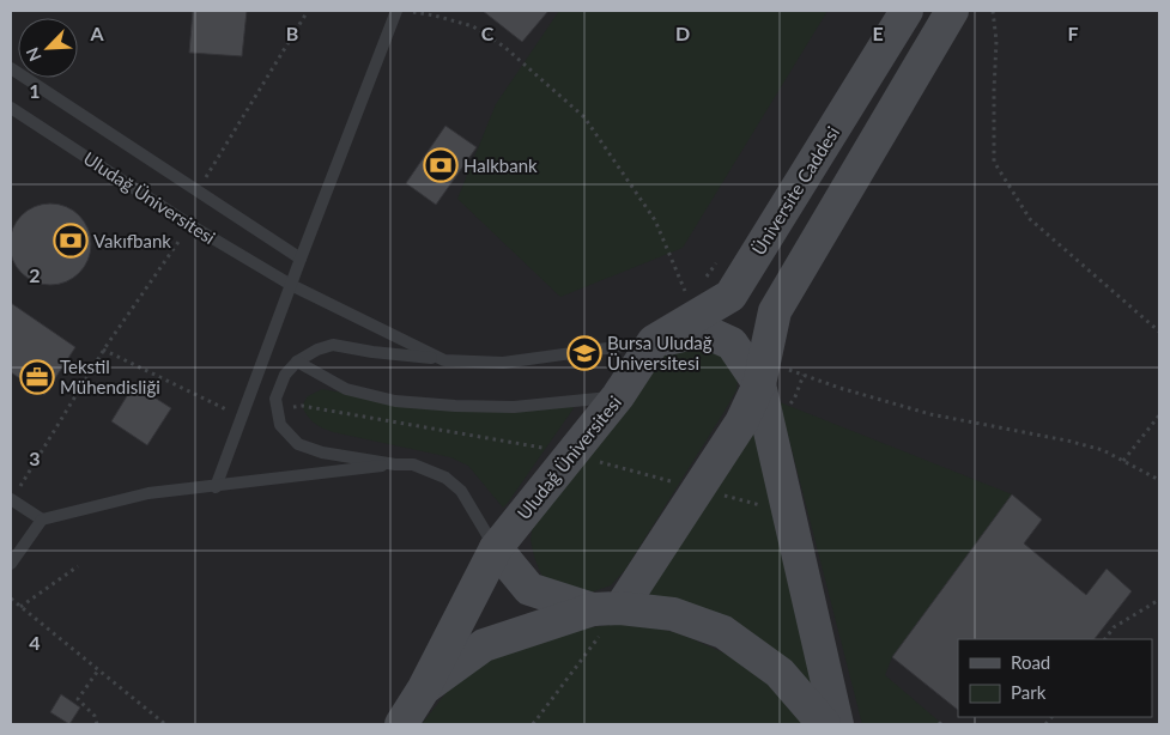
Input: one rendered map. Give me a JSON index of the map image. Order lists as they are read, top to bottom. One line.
{"streets":{"street":["Üniversite Caddesi","Uludağ Üniversitesi"]},"crossings":[["Üniversite Caddesi","Uludağ Üniversitesi"]],"places":{"bank":["Halkbank","Vakıfbank"],"school or university":["Bursa Uludağ Üniversitesi"],"office":["Tekstil Mühendisliği"]},"legend":["Road","Park"],"north":"bottom left","grid":{"columns":["A","B","C","D","E","F"],"rows":["1","2","3","4"]}}
